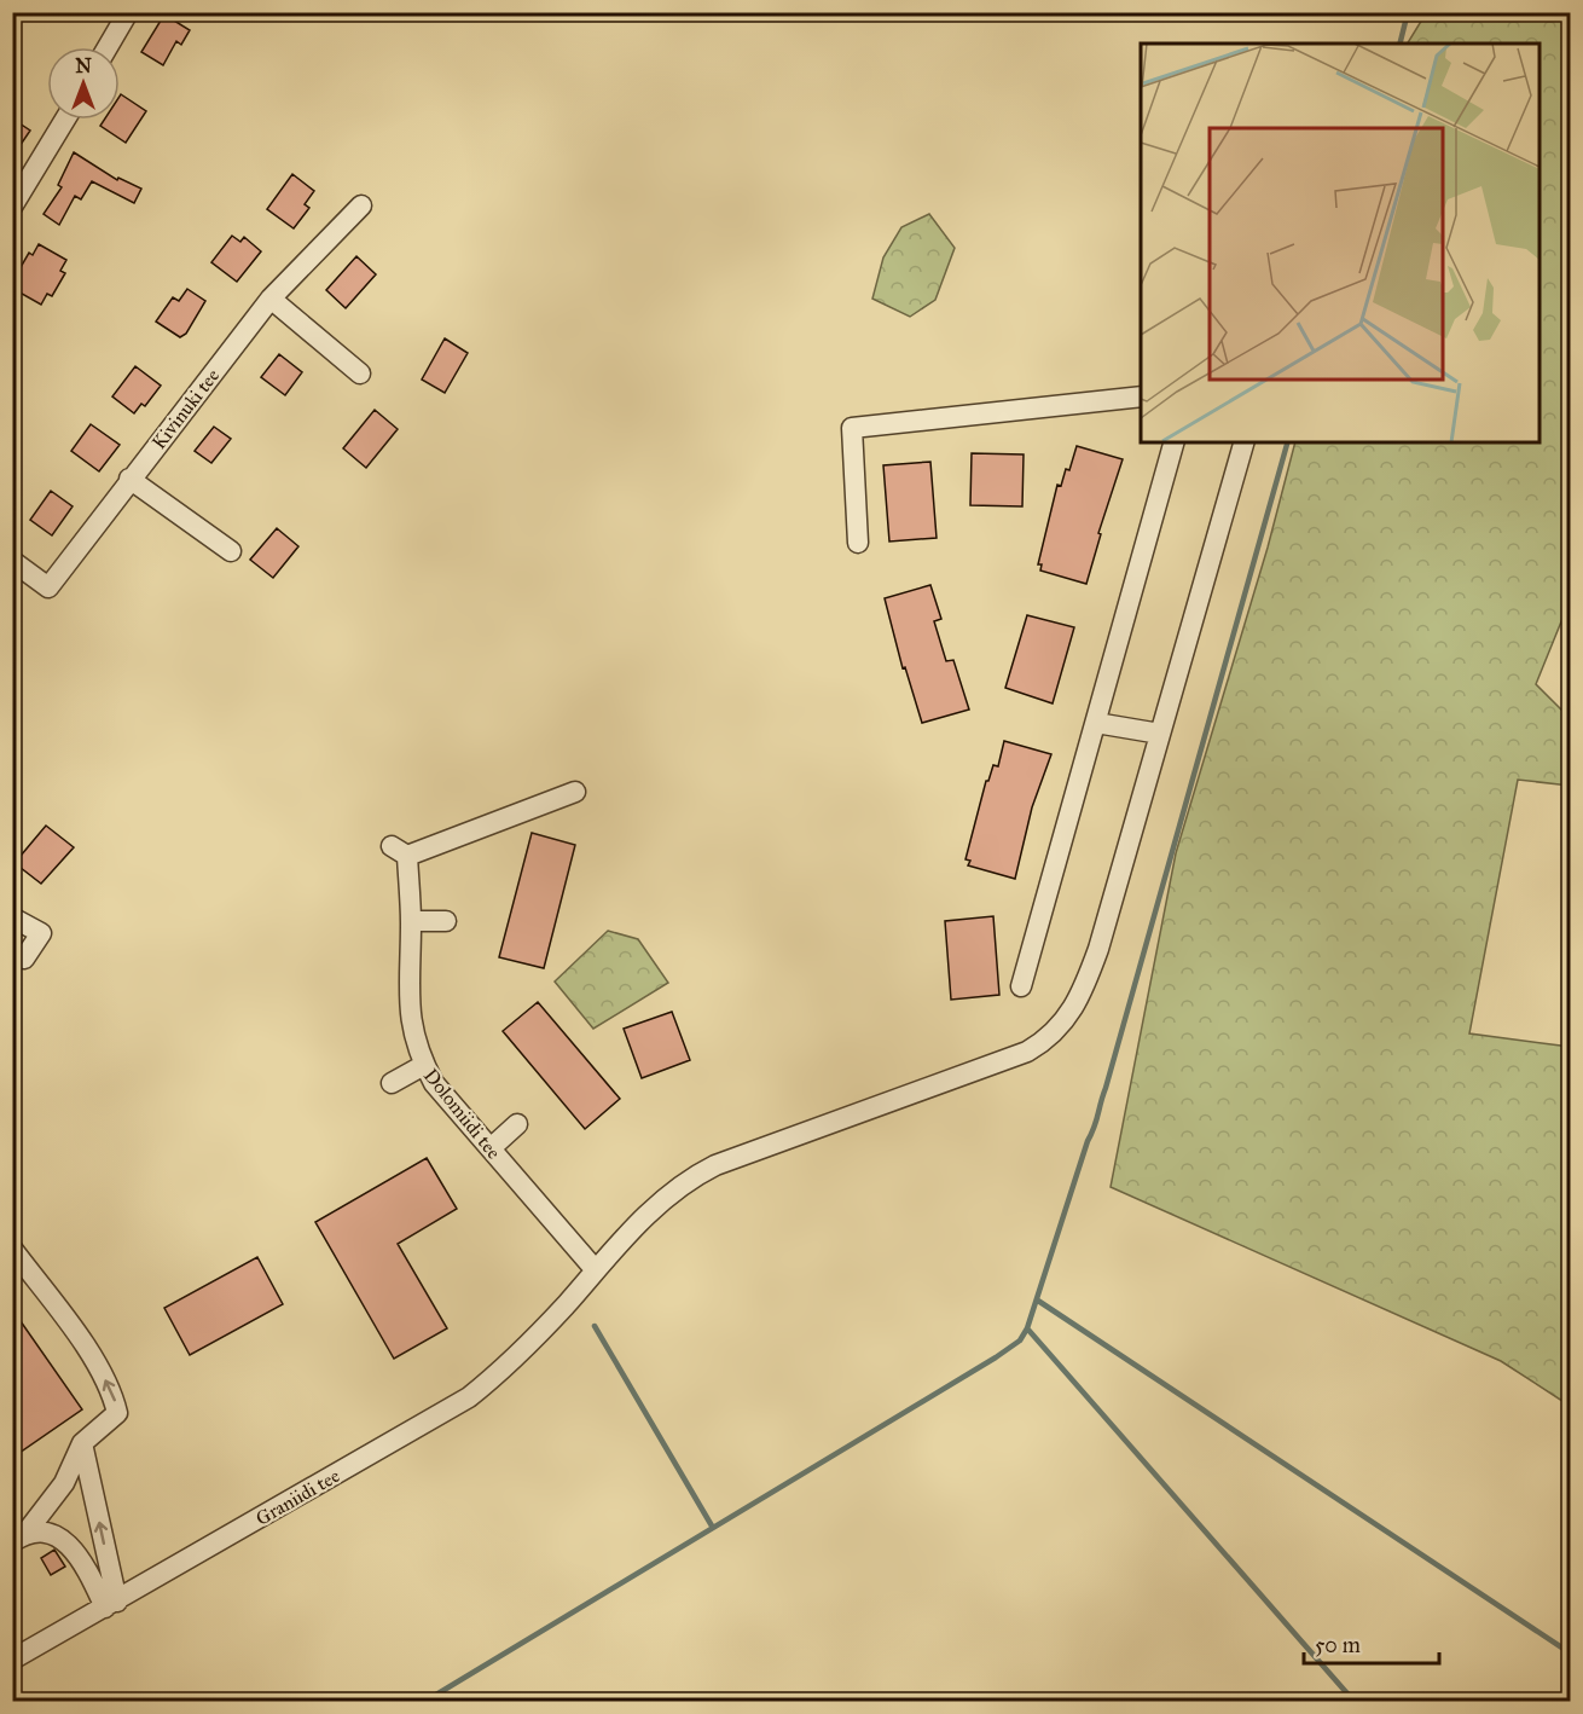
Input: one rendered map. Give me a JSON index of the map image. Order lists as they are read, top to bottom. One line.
{"streets":{"street":["Kivinuki tee","Dolomiidi tee","Graniidi tee"]},"crossings":[["Dolomiidi tee","Graniidi tee"]],"scale_bar":"50 m","north":"top"}
